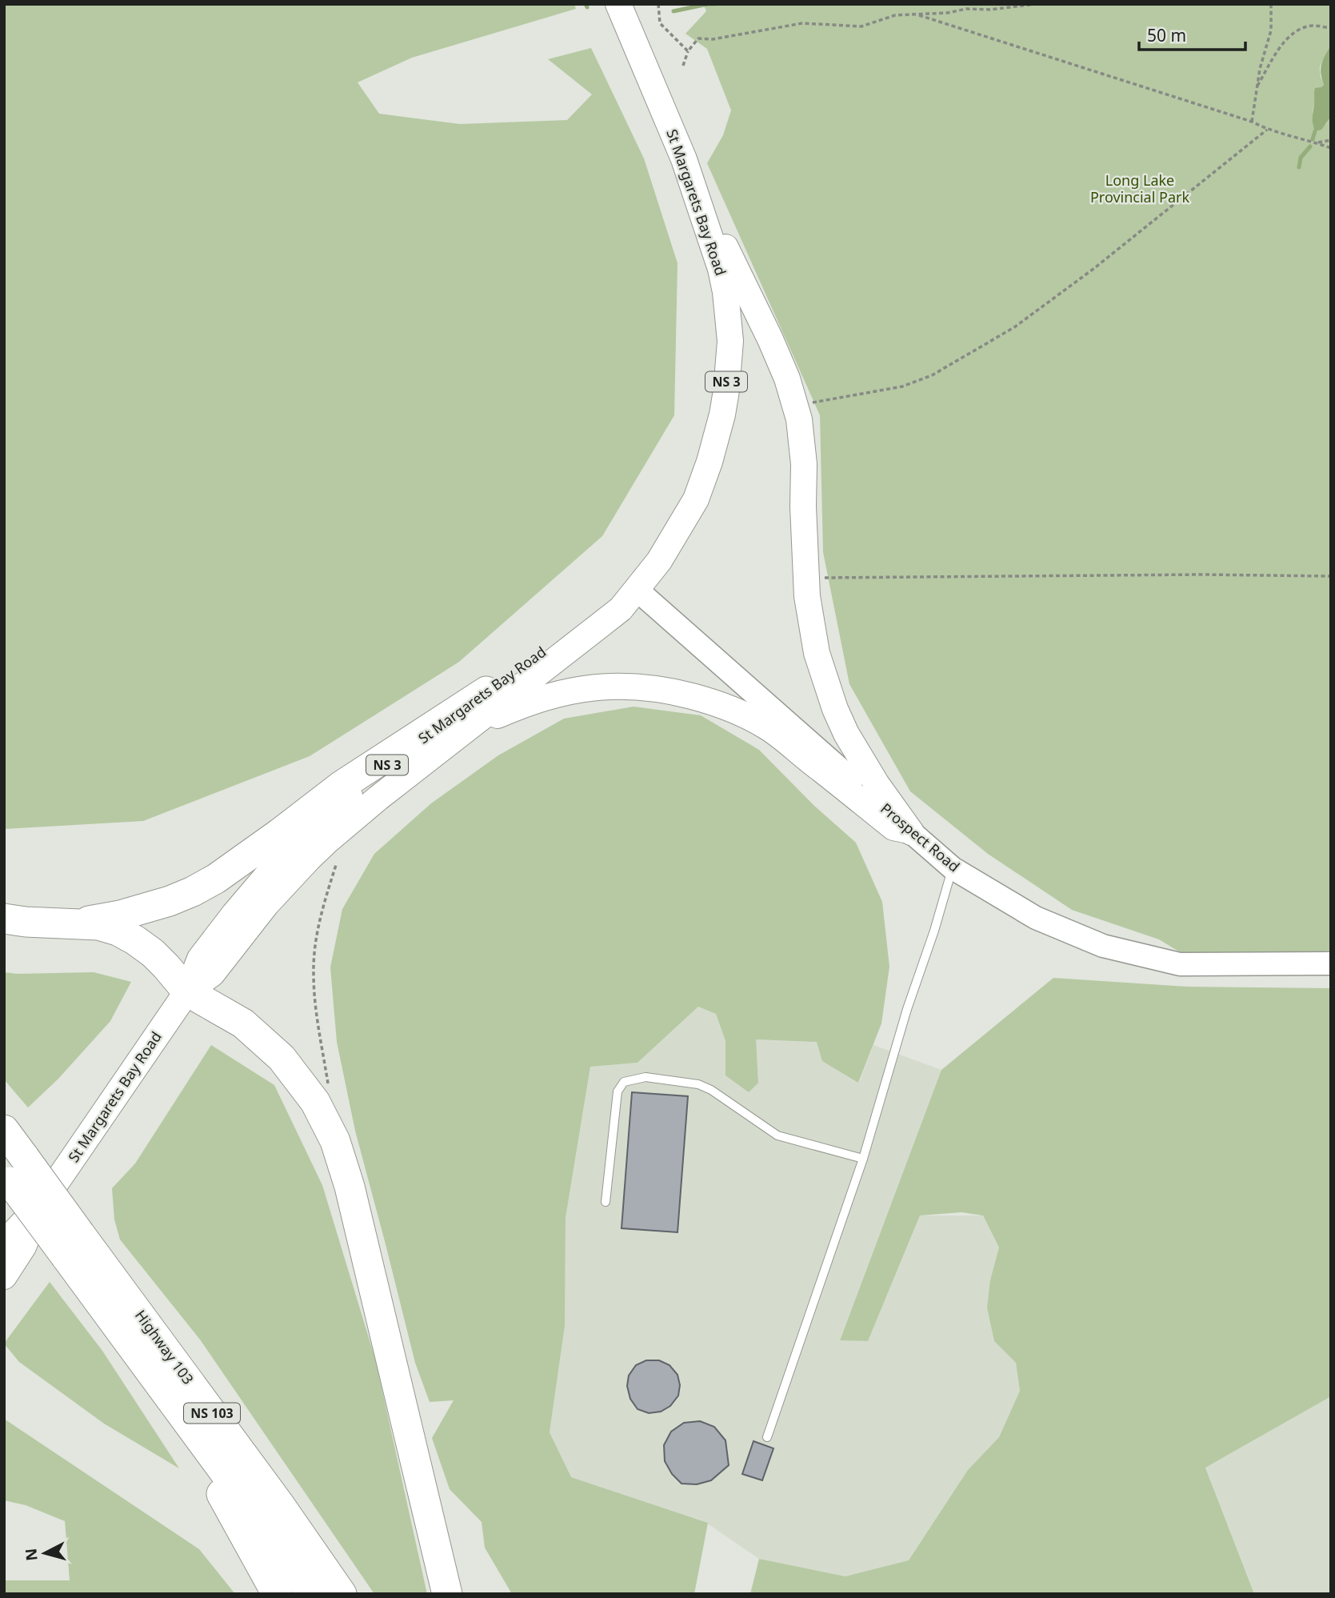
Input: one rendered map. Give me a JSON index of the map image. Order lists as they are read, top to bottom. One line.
{"streets":{"highway":["Highway 103","NS 103"],"main road":["St Margarets Bay Road","NS 3","Prospect Road"]},"crossings":[["St Margarets Bay Road","Prospect Road"]],"parks":["Long Lake Provincial Park"],"scale_bar":"50 m","north":"left"}
